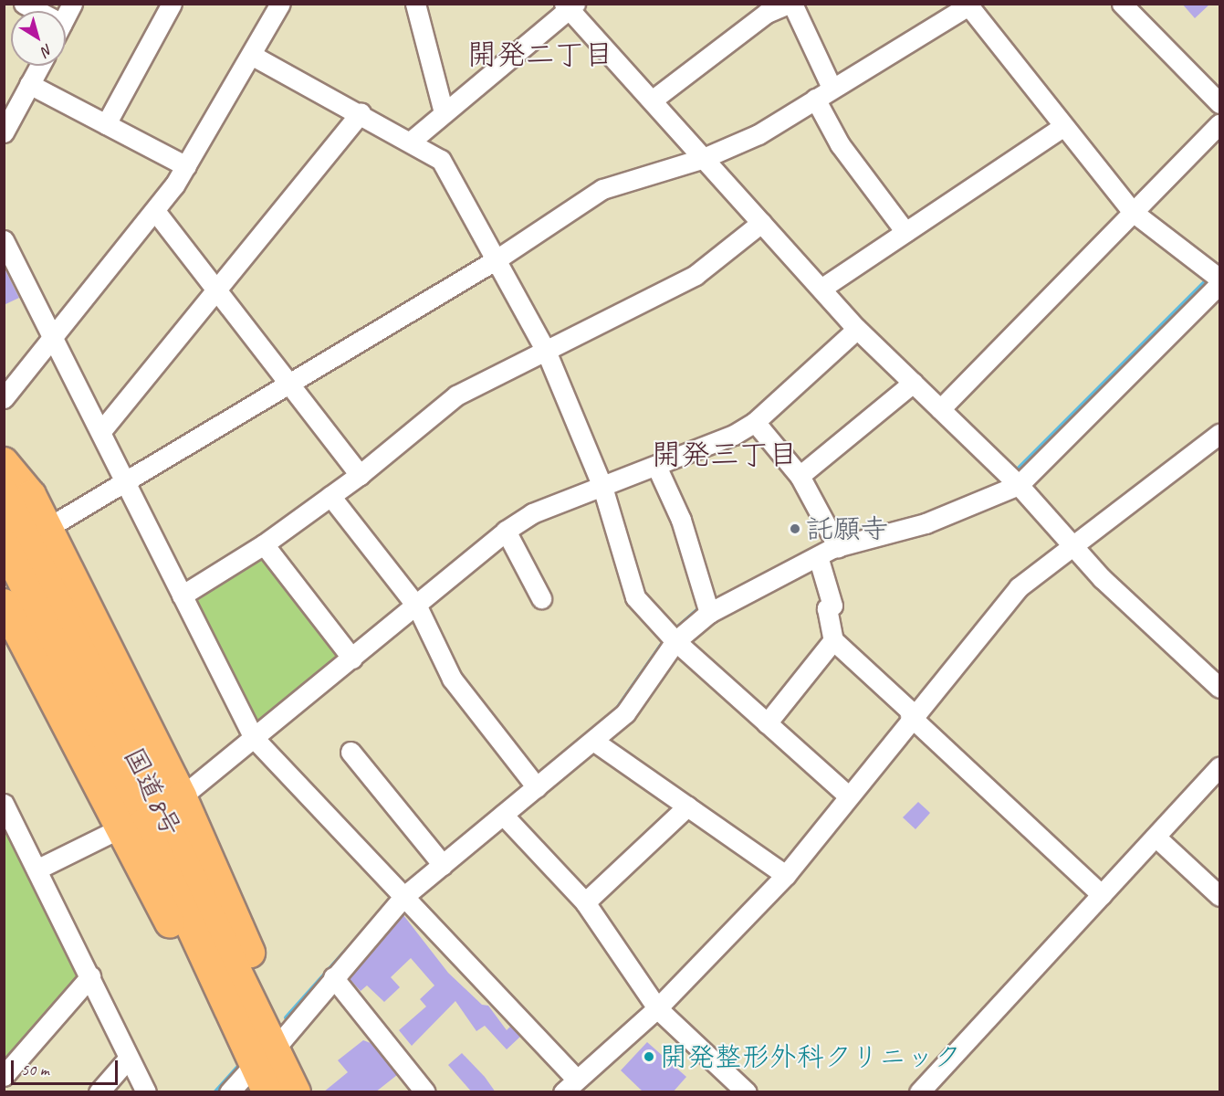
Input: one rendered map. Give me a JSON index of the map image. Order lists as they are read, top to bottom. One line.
{"streets":{"highway":["国道8号"]},"districts":["開発二丁目","開発三丁目"],"places":["託願寺","開発整形外科クリニック"],"scale_bar":"50 m","north":"bottom right"}
